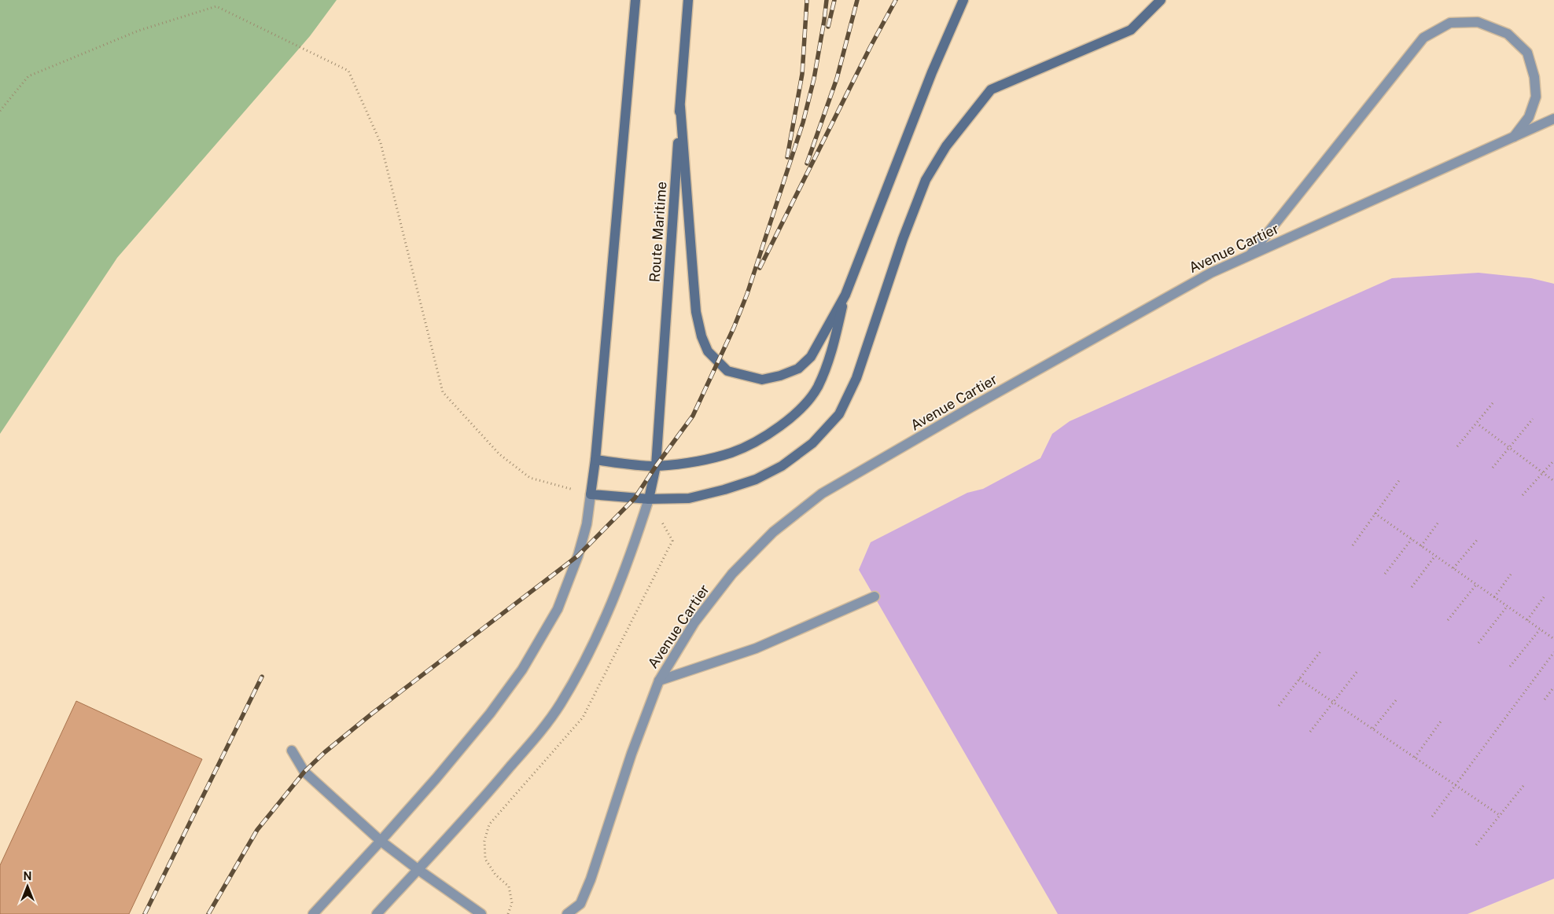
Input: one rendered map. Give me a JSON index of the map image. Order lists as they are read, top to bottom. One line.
{"streets":{"main road":["Route Maritime"],"street":["Avenue Cartier"]},"north":"top"}
